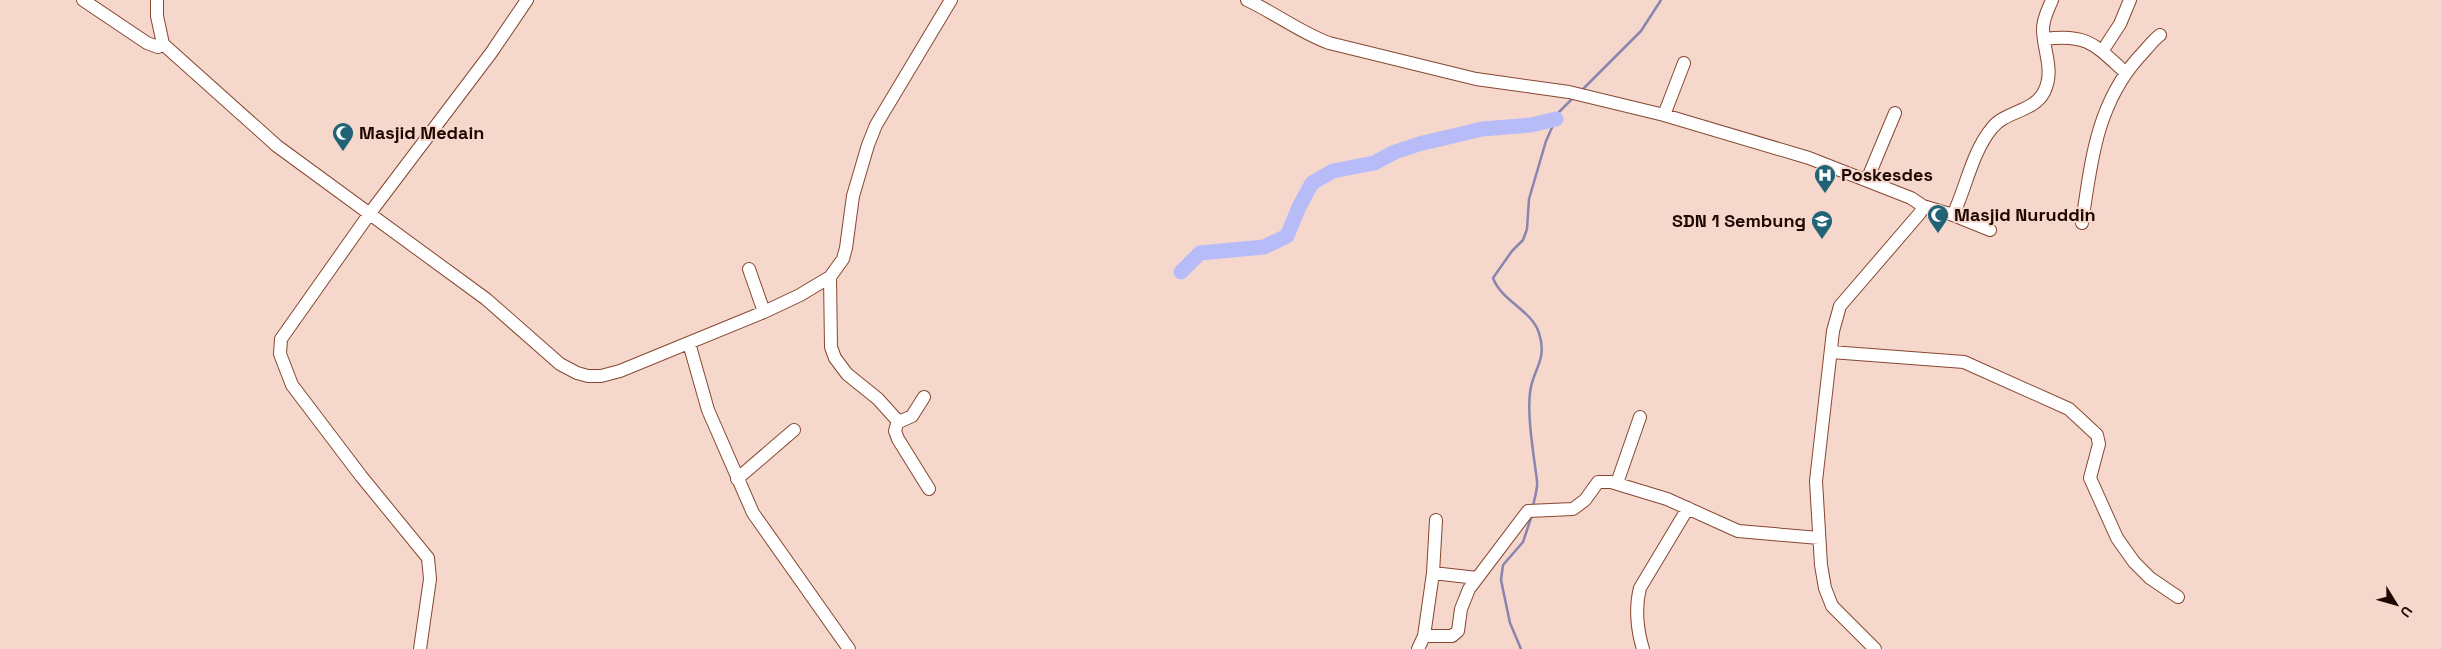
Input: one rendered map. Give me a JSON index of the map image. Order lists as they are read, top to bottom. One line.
{"places":{"mosque":["Masjid Medain","Masjid Nuruddin"],"hospital":["Poskesdes"],"school or university":["SDN 1 Sembung"]},"north":"bottom right"}
